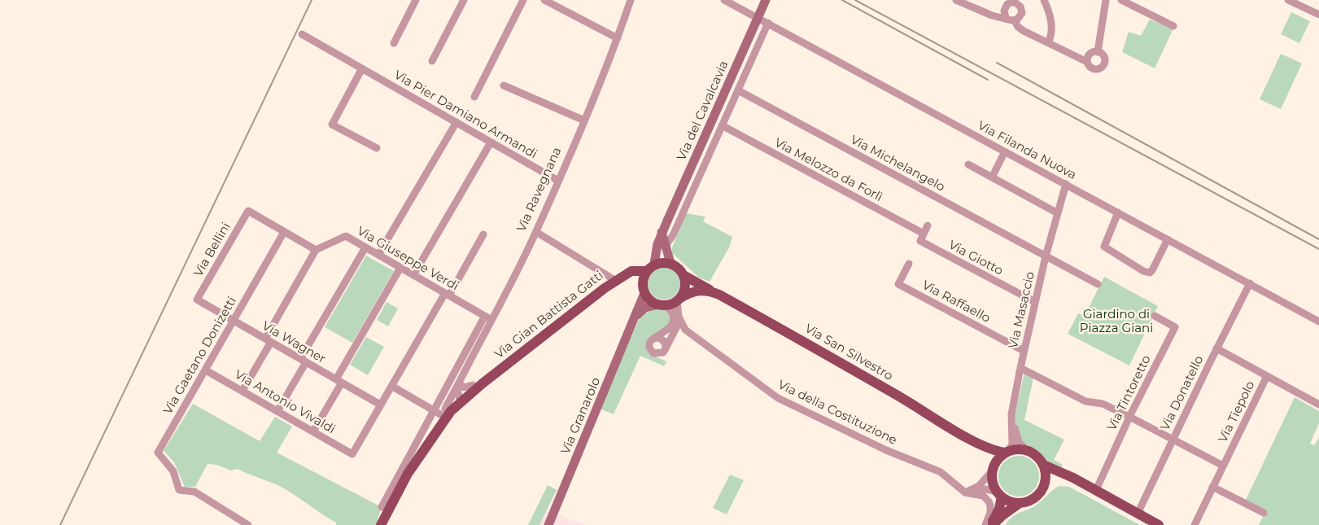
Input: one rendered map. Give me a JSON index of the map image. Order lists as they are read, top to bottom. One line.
{"streets":{"main road":["Via del Cavalcavia","Via Ravegnana","Via Gian Battista Gatti","Via San Silvestro","Via Granarolo"],"street":["Via Pier Damiano Armandi","Via Filanda Nuova","Via Michelangelo","Via Melozzo da Forlì","Via Bellini","Via Giotto","Via Giuseppe Verdi","Via Raffaello","Via Masaccio","Via Wagner","Via Gaetano Donizetti","Via Tintoretto","Via Donatello","Via Antonio Vivaldi","Via Tiepolo","Via della Costituzione"]},"crossings":[["Via del Cavalcavia","Via Filanda Nuova"],["Via del Cavalcavia","Via Michelangelo"],["Via del Cavalcavia","Via Melozzo da Forlì"],["Via del Cavalcavia","Via Gian Battista Gatti"],["Via del Cavalcavia","Via San Silvestro"],["Via del Cavalcavia","Via della Costituzione"],["Via del Cavalcavia","Via Granarolo"],["Via Pier Damiano Armandi","Via Ravegnana"],["Via Filanda Nuova","Via Masaccio"],["Via Filanda Nuova","Via Donatello"],["Via Michelangelo","Via Masaccio"],["Via Melozzo da Forlì","Via Giotto"],["Via Ravegnana","Via Giuseppe Verdi"],["Via Ravegnana","Via Gian Battista Gatti"],["Via Bellini","Via Wagner"],["Via Bellini","Via Gaetano Donizetti"],["Via Giotto","Via Masaccio"],["Via Raffaello","Via Masaccio"],["Via Masaccio","Via San Silvestro"],["Via Masaccio","Via Tintoretto"],["Via Masaccio","Via Donatello"],["Via Masaccio","Via Tiepolo"],["Via Gian Battista Gatti","Via San Silvestro"],["Via Gian Battista Gatti","Via della Costituzione"],["Via Gian Battista Gatti","Via Granarolo"],["Via Wagner","Via Gaetano Donizetti"],["Via Wagner","Via Antonio Vivaldi"],["Via San Silvestro","Via della Costituzione"],["Via San Silvestro","Via Granarolo"],["Via Gaetano Donizetti","Via Antonio Vivaldi"],["Via Donatello","Via Tiepolo"],["Via della Costituzione","Via Granarolo"]],"parks":["Giardino di Piazza Giani"]}
